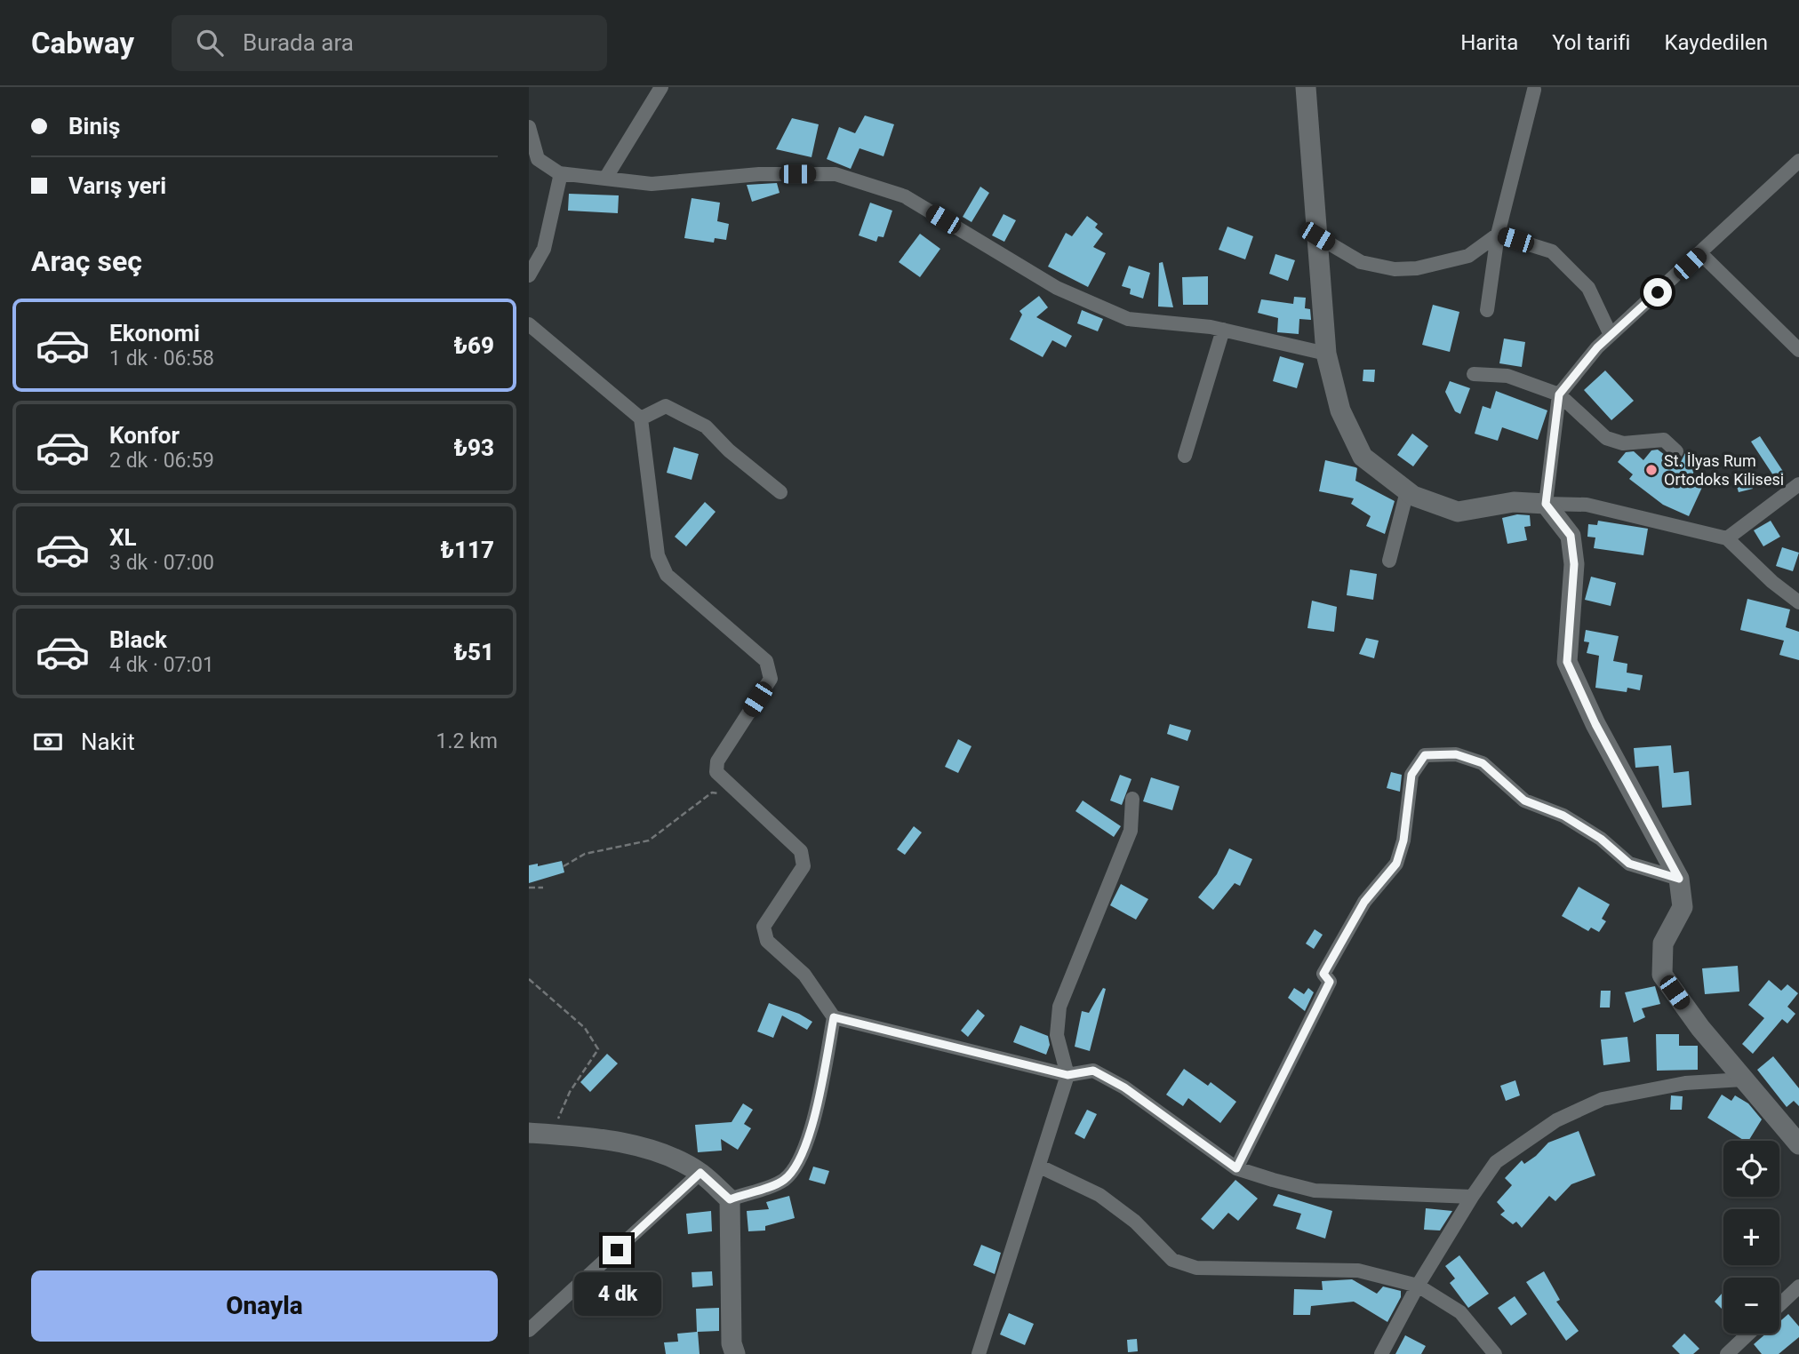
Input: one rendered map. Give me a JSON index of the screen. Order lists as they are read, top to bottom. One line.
{"places":["St. İlyas Rum Ortodoks Kilisesi"],"page":{"header":"Cabway","search":"Burada ara","nav":["Harita","Yol tarifi","Kaydedilen"],"banner":["Biniş","Varış yeri"],"heading":"Araç seç","list":[{"name":"Ekonomi","note":"1 dk · 06:58","value":"₺69"},{"name":"Konfor","note":"2 dk · 06:59","value":"₺93"},{"name":"XL","note":"3 dk · 07:00","value":"₺117"},{"name":"Black","note":"4 dk · 07:01","value":"₺51"}],"pay":["Nakit","1.2 km"],"map_buttons":["+","−"],"buttons":"Onayla","bubble":"4 dk"}}
